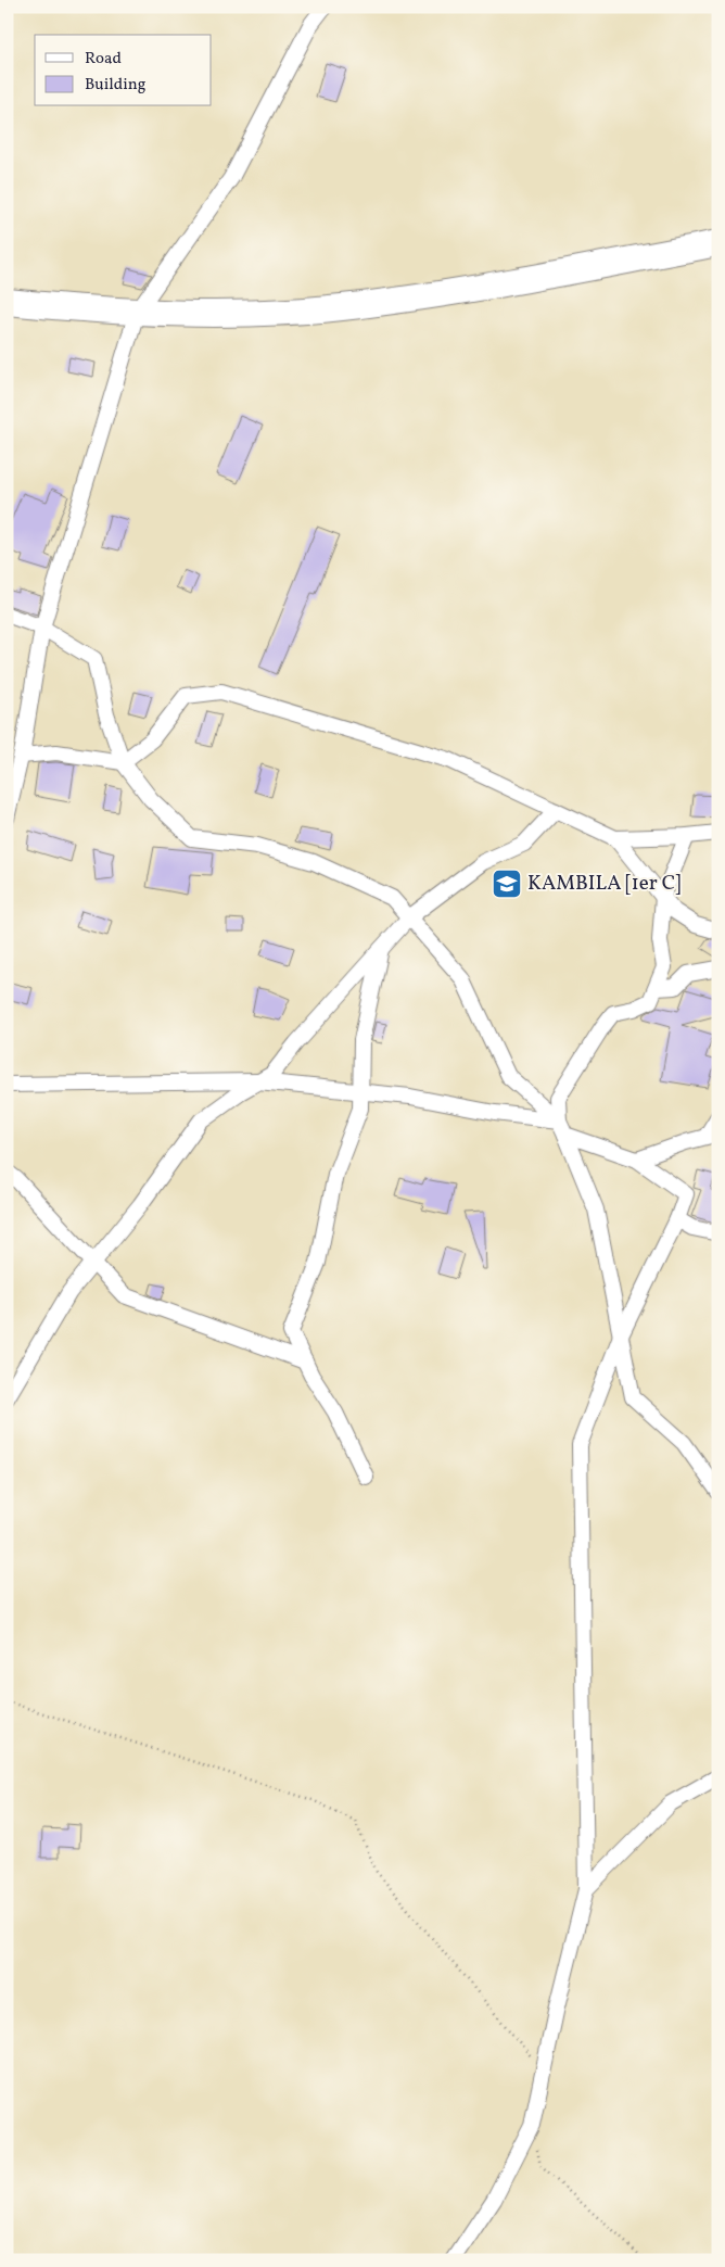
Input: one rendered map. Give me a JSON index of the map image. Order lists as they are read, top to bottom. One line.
{"places":{"school or university":["KAMBILA [1er C]"]},"legend":["Road","Building"]}
